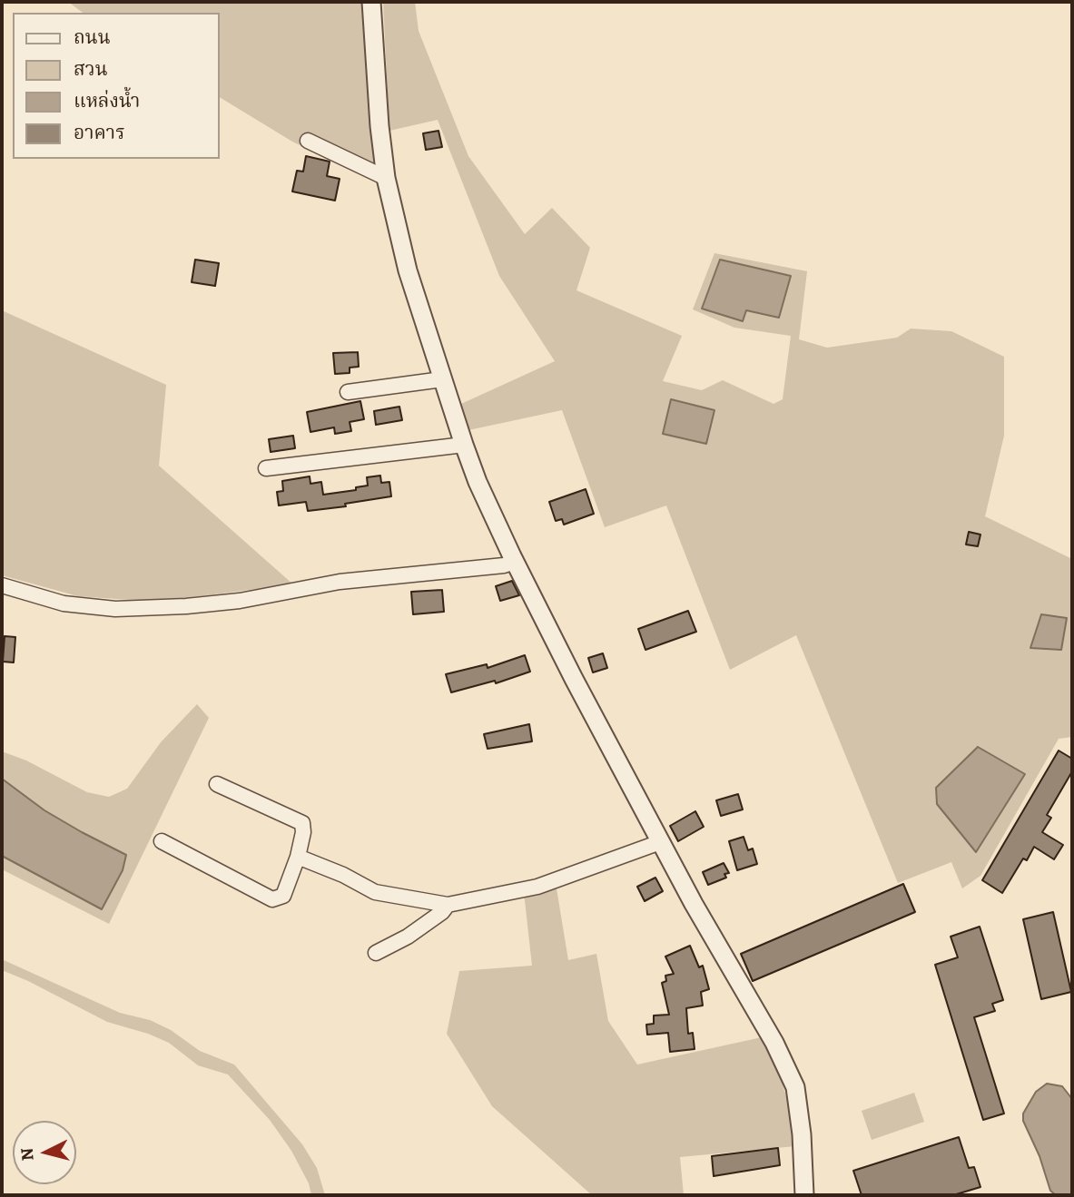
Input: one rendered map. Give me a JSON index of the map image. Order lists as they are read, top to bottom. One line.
{"legend":["ถนน","สวน","แหล่งน้ำ","อาคาร"],"north":"left"}
